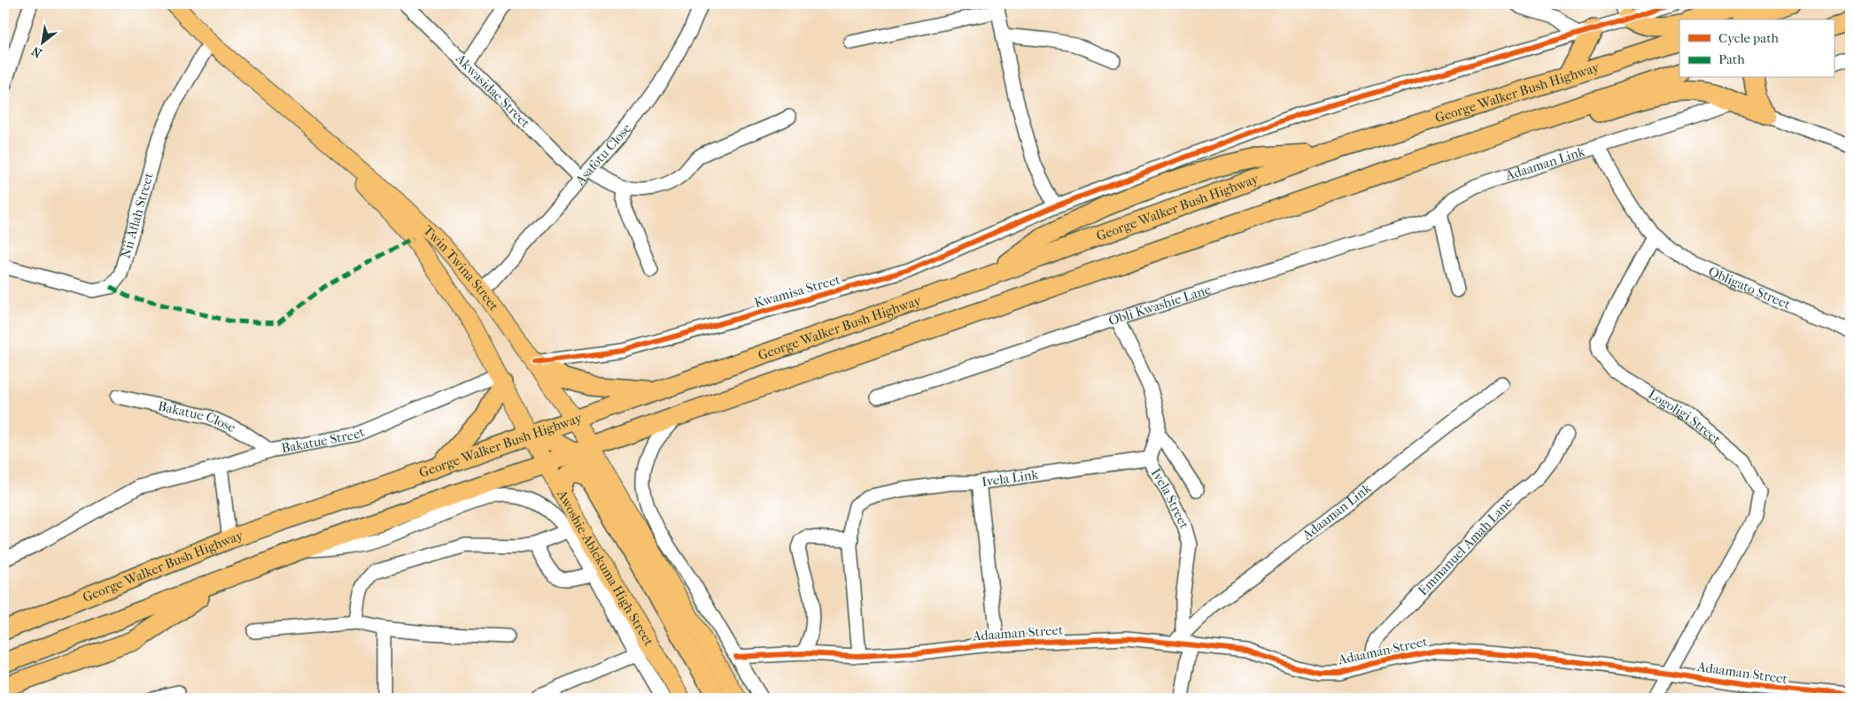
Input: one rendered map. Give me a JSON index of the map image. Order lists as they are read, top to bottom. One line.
{"streets":{"highway":["George Walker Bush Highway"],"main road":["Twin Twina Street","Awoshie-Ablekuma High Street"],"street":["Akwasidae Street","Asafotu Close","Adaaman Link","Nii Aflah Street","Obligato Street","Kwamisa Street","Obli Kwashie Lane","Logoligi Street","Bakatue Close","Bakatue Street","Ivela Link","Ivela Street","Emmanuel Amah Lane","Adaaman Street"]},"crossings":[["Akwasidae Street","Asafotu Close"],["George Walker Bush Highway","Twin Twina Street"],["George Walker Bush Highway","Awoshie-Ablekuma High Street"],["Asafotu Close","Twin Twina Street"],["Adaaman Link","Obli Kwashie Lane"],["Adaaman Link","Ivela Street"],["Adaaman Link","Adaaman Street"],["Nii Aflah Street","Twin Twina Street"],["Twin Twina Street","Kwamisa Street"],["Twin Twina Street","Bakatue Street"],["Twin Twina Street","Awoshie-Ablekuma High Street"],["Obligato Street","Logoligi Street"],["Obli Kwashie Lane","Ivela Street"],["Logoligi Street","Adaaman Street"],["Bakatue Close","Bakatue Street"],["Ivela Link","Ivela Street"],["Ivela Link","Adaaman Street"],["Ivela Street","Adaaman Street"],["Emmanuel Amah Lane","Adaaman Street"]],"legend":["Cycle path","Path"],"north":"bottom left"}
